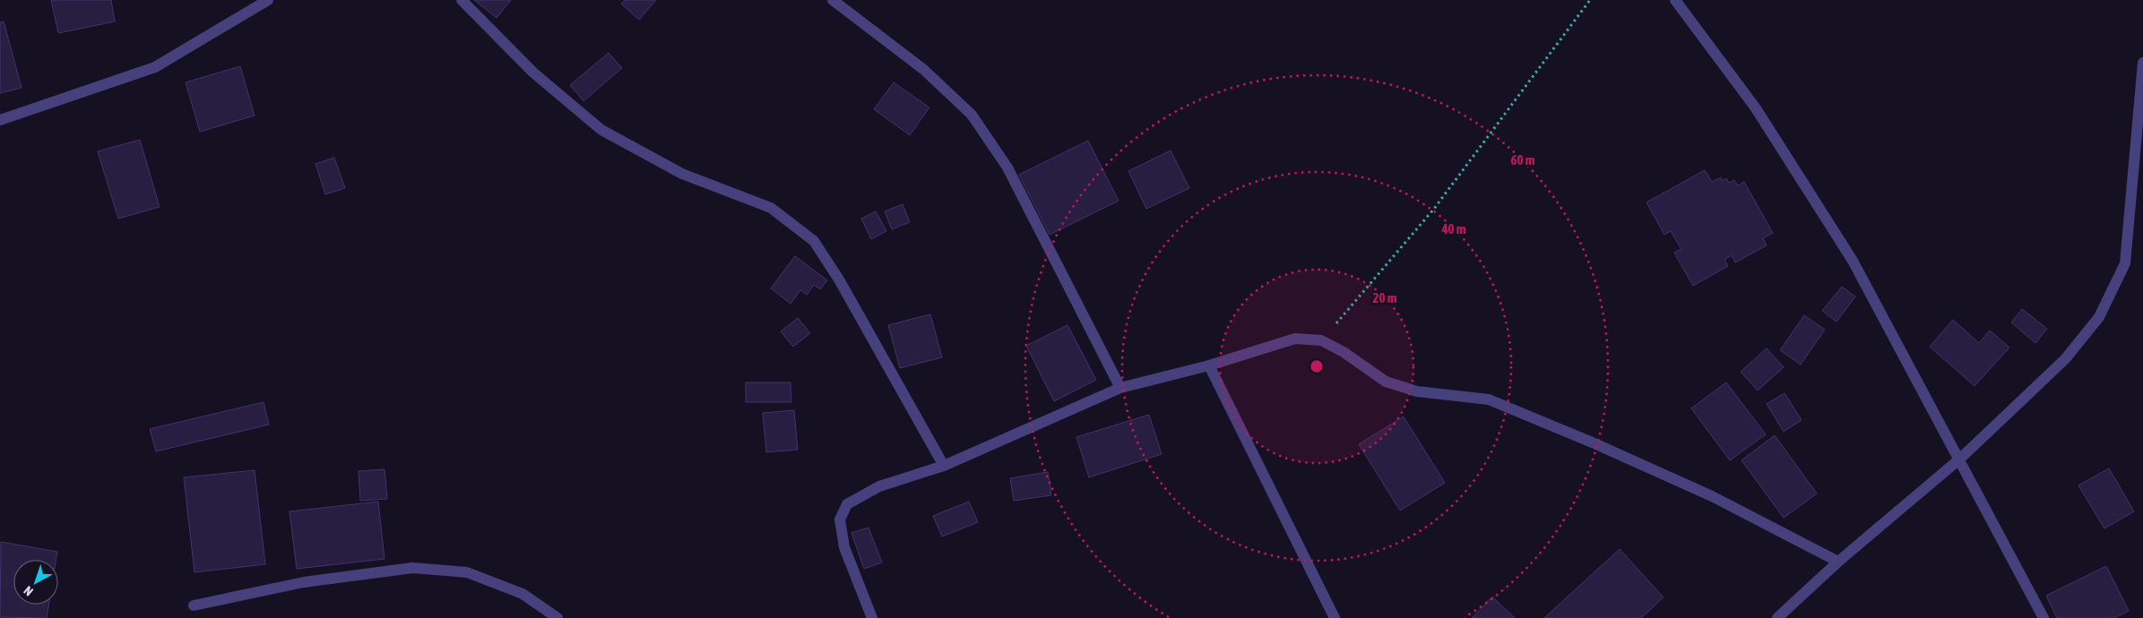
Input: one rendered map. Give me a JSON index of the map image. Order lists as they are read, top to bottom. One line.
{"north":"bottom left","rings":["60 m","40 m","20 m"]}
